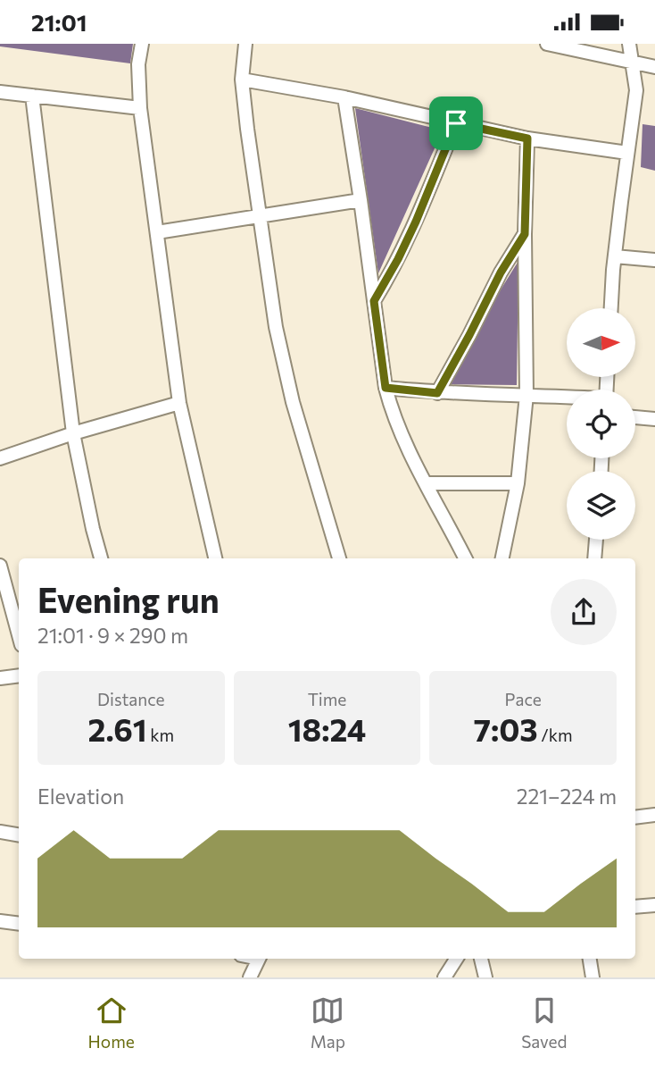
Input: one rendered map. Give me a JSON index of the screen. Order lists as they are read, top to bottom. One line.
{"north":"right","page":{"status":"21:01","heading":["Evening run","21:01 · 9 × 290 m"],"stats":[["Distance","2.61 km"],["Time","18:24"],["Pace","7:03 /km"]],"chart":["Elevation","221–224 m"],"tabs":["Home","Map","Saved"]}}
